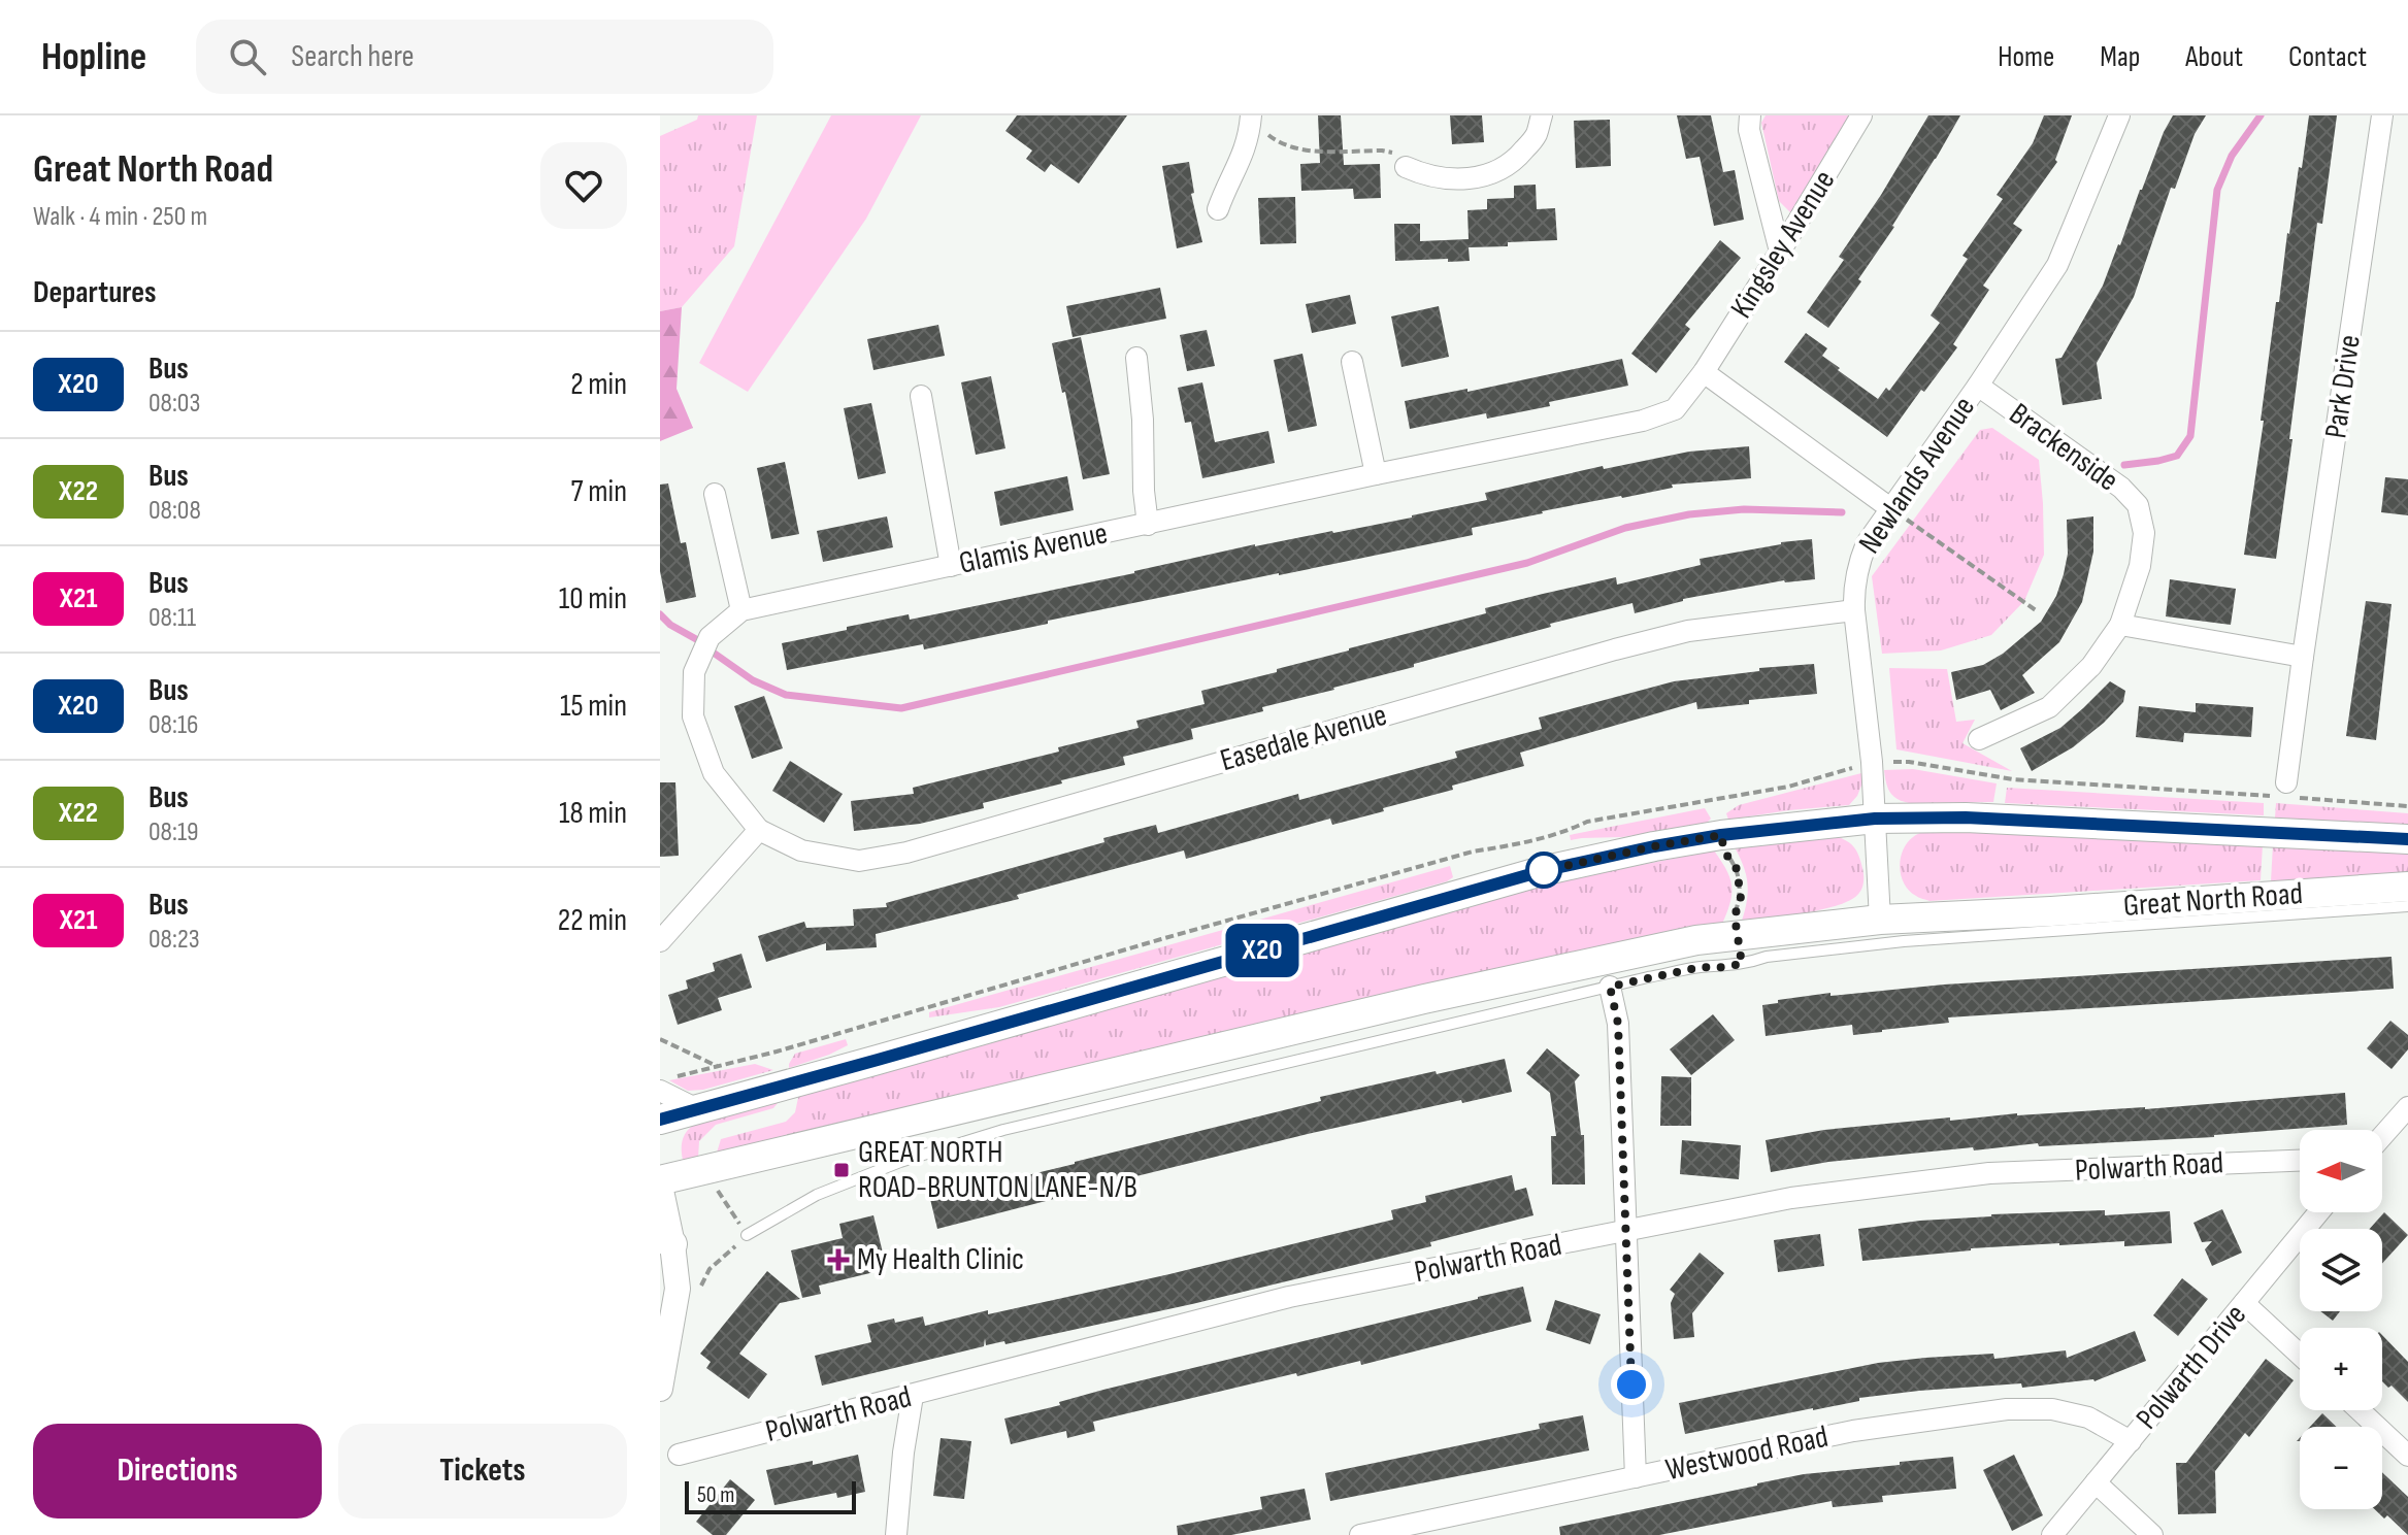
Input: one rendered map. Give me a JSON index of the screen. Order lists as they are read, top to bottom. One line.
{"streets":{"main road":["Great North Road"],"street":["Kingsley Avenue","Park Drive","Brackenside","Newlands Avenue","Glamis Avenue","Easedale Avenue","Polwarth Road","Polwarth Drive","Westwood Road"]},"crossings":[["Kingsley Avenue","Glamis Avenue"],["Brackenside","Newlands Avenue"],["Newlands Avenue","Easedale Avenue"],["Newlands Avenue","Great North Road"],["Glamis Avenue","Easedale Avenue"],["Polwarth Drive","Westwood Road"]],"places":{"transit":["GREAT NORTH ROAD-BRUNTON LANE-N/B"],"health":["My Health Clinic"]},"lines":["bus line X20"],"scale_bar":"50 m","north":"left","page":{"header":"Hopline","search":"Search here","nav":["Home","Map","About","Contact"],"heading":[["Great North Road","Walk · 4 min · 250 m"],"Departures"],"on_map":"X20","list":[{"mark":"X20","name":"Bus","note":"08:03","value":"2 min"},{"mark":"X22","name":"Bus","note":"08:08","value":"7 min"},{"mark":"X21","name":"Bus","note":"08:11","value":"10 min"},{"mark":"X20","name":"Bus","note":"08:16","value":"15 min"},{"mark":"X22","name":"Bus","note":"08:19","value":"18 min"},{"mark":"X21","name":"Bus","note":"08:23","value":"22 min"}],"map_buttons":["+","−"],"buttons":["Directions","Tickets"],"scale":"50 m"}}
